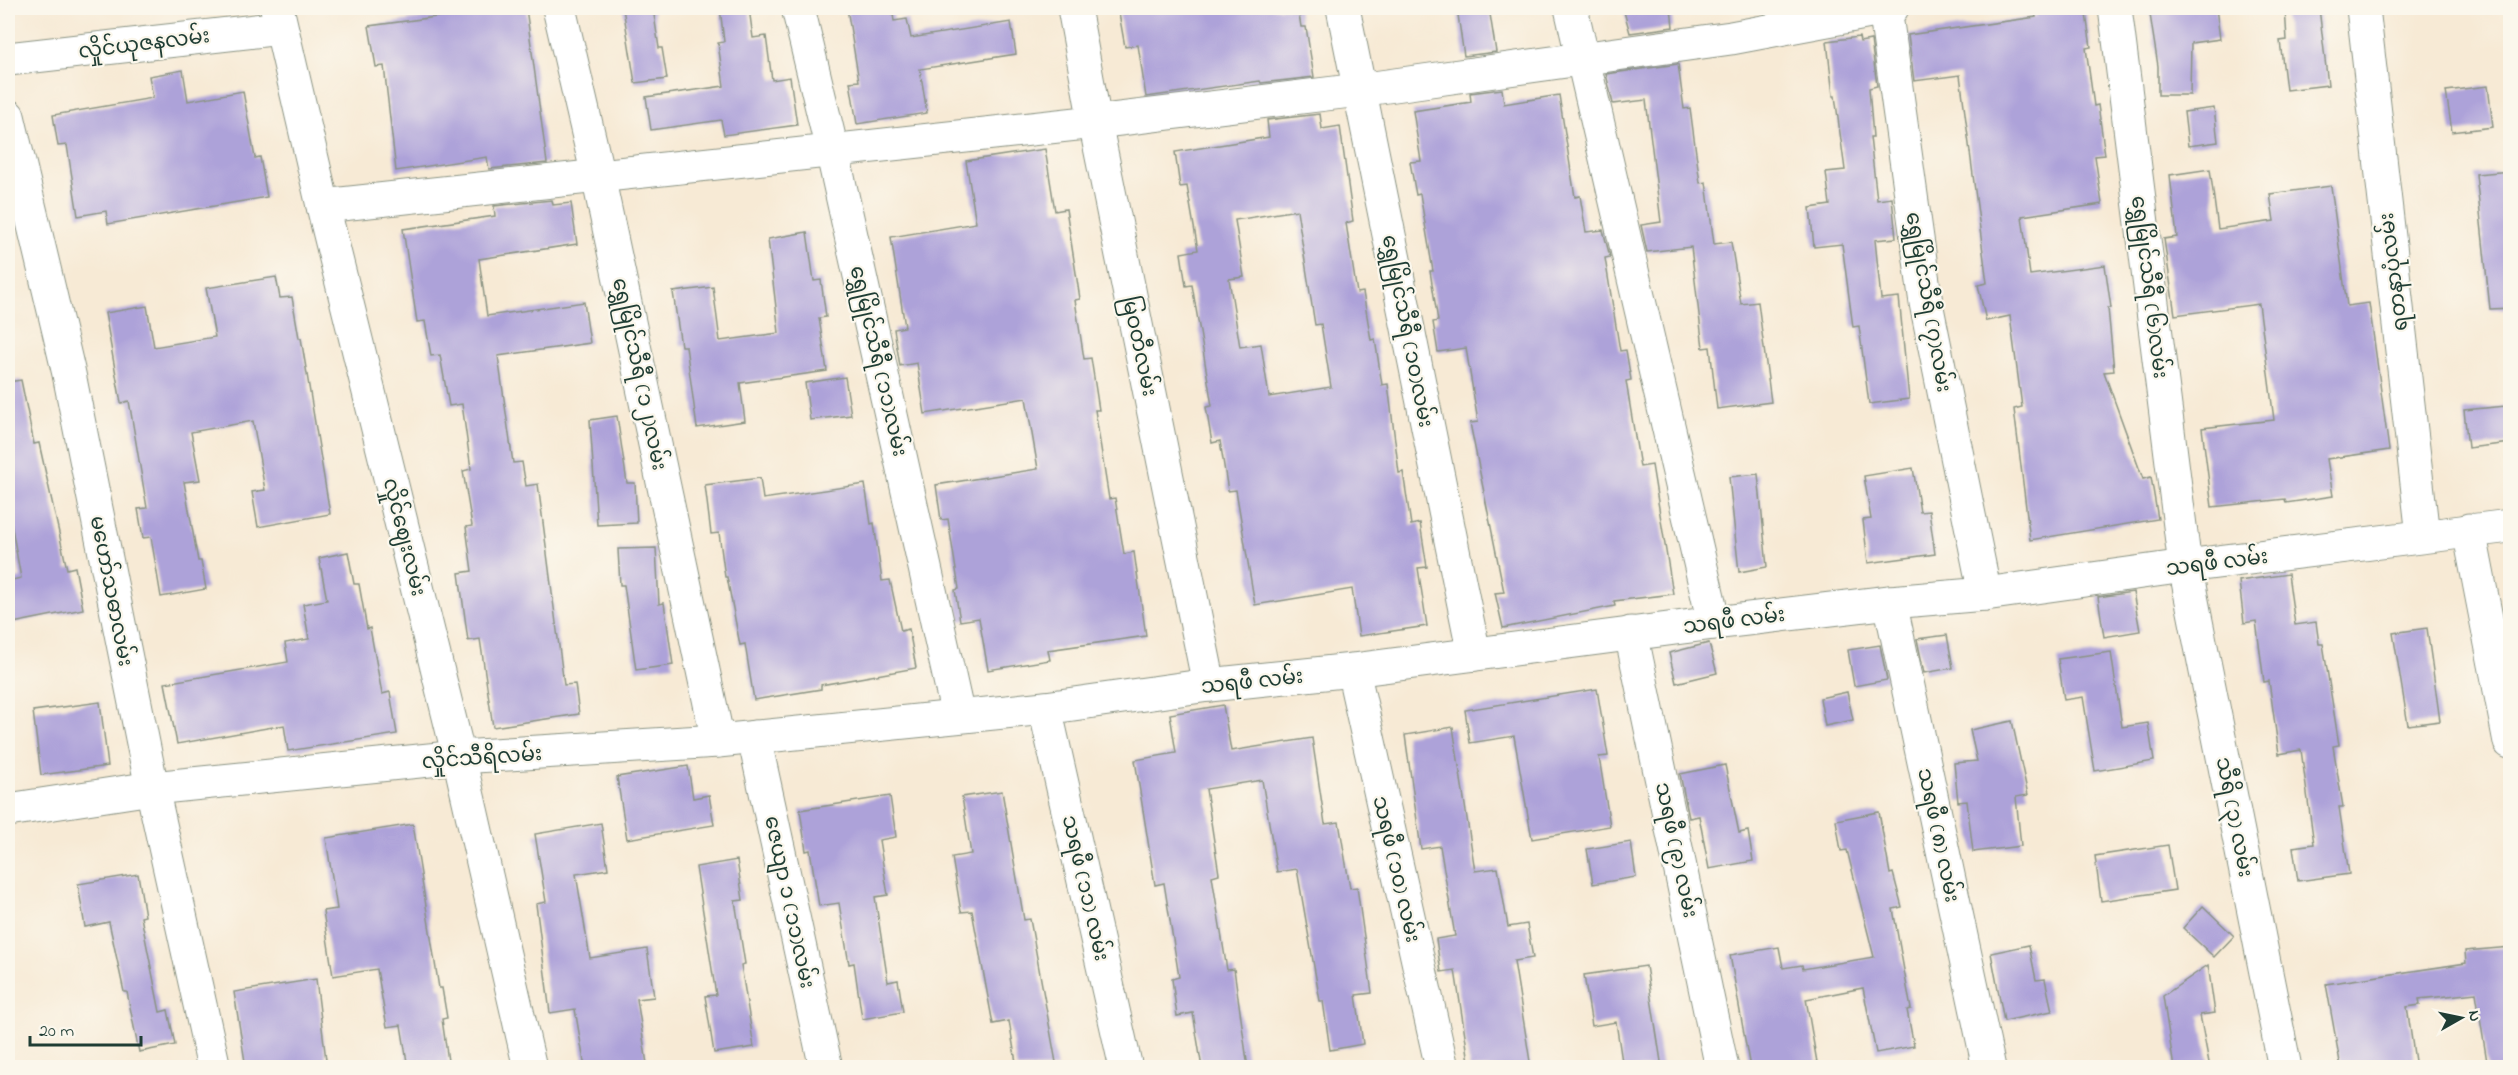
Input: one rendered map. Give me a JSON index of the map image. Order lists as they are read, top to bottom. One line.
{"streets":{"street":["လှိုင်ယုဇနလမ်း","ရတနာပုံလမ်း","ရွှေမြိုင်သီရီ (၆)လမ်း","ရွှေမြိုင်သီရီ (၇)လမ်း","ရွှေမြိုင်သီရီ (၁၀)လမ်း","မြဝတီလမ်း","ရွှေမြိုင်သီရီ (၁၁)လမ်း","ရွှေမြိုင်သီရီ (၁၂)လမ်း","လှိုင်ဈေးလမ်း","သရဖီ လမ်း","မဟော်သဓာလမ်း","လှိုင်သီရိလမ်း","သီရိ (၃) လမ်း","သရဖီ (၈) လမ်း","သရဖီ (၉) လမ်း","သရဖီ (၁၀) လမ်း","သရဖီ (၁၁) လမ်း","ဇေယျာ ၁ (၁၁)လမ်း"]},"crossings":[["လှိုင်ယုဇနလမ်း","လှိုင်ဈေးလမ်း"],["ရတနာပုံလမ်း","သရဖီ လမ်း"],["ရွှေမြိုင်သီရီ (၆)လမ်း","သရဖီ လမ်း"],["ရွှေမြိုင်သီရီ (၆)လမ်း","သီရိ (၃) လမ်း"],["ရွှေမြိုင်သီရီ (၇)လမ်း","သရဖီ လမ်း"],["ရွှေမြိုင်သီရီ (၁၀)လမ်း","သရဖီ လမ်း"],["မြဝတီလမ်း","သရဖီ လမ်း"],["ရွှေမြိုင်သီရီ (၁၁)လမ်း","သရဖီ လမ်း"],["ရွှေမြိုင်သီရီ (၁၁)လမ်း","လှိုင်သီရိလမ်း"],["ရွှေမြိုင်သီရီ (၁၂)လမ်း","လှိုင်သီရိလမ်း"],["လှိုင်ဈေးလမ်း","လှိုင်သီရိလမ်း"],["သရဖီ လမ်း","လှိုင်သီရိလမ်း"],["သရဖီ လမ်း","သီရိ (၃) လမ်း"],["သရဖီ လမ်း","သရဖီ (၈) လမ်း"],["သရဖီ လမ်း","သရဖီ (၉) လမ်း"],["သရဖီ လမ်း","သရဖီ (၁၀) လမ်း"],["သရဖီ လမ်း","သရဖီ (၁၁) လမ်း"],["မဟော်သဓာလမ်း","လှိုင်သီရိလမ်း"],["လှိုင်သီရိလမ်း","ဇေယျာ ၁ (၁၁)လမ်း"]],"scale_bar":"20 m","north":"right"}
